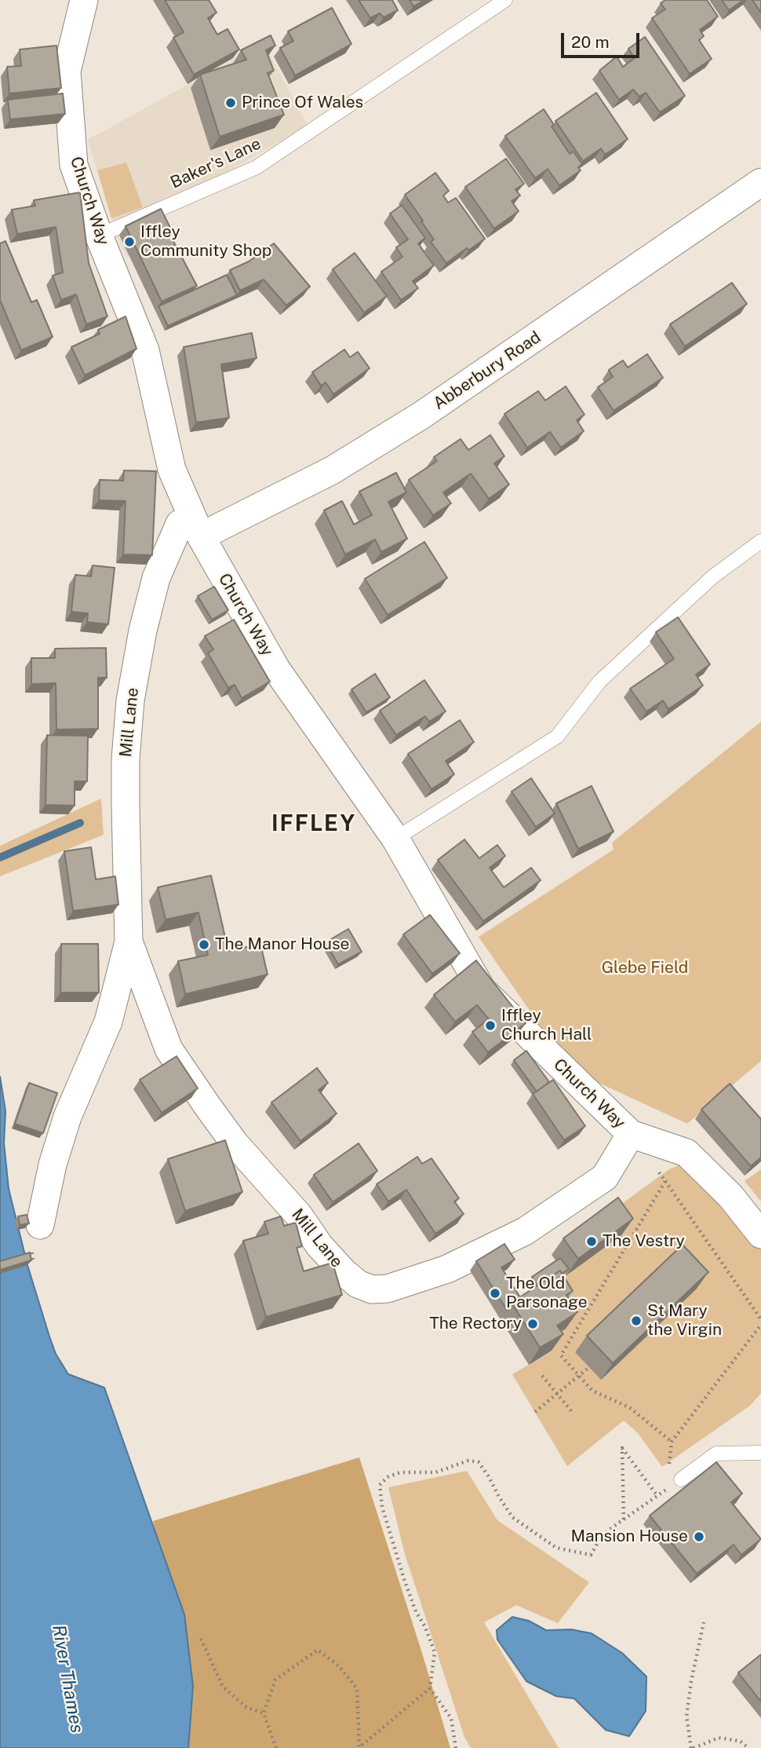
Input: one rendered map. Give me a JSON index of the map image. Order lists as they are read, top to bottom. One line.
{"streets":{"street":["Church Way","Abberbury Road","Mill Lane"],"lane":["Baker's Lane"]},"crossings":[["Baker's Lane","Church Way"],["Church Way","Abberbury Road"],["Church Way","Mill Lane"],["Abberbury Road","Mill Lane"]],"districts":["IFFLEY"],"water":["River Thames"],"parks":["Glebe Field"],"places":["Prince Of Wales","Iffley Community Shop","The Manor House","Iffley Church Hall","The Vestry","The Old Parsonage","St Mary the Virgin","The Rectory","Mansion House"],"scale_bar":"20 m"}
